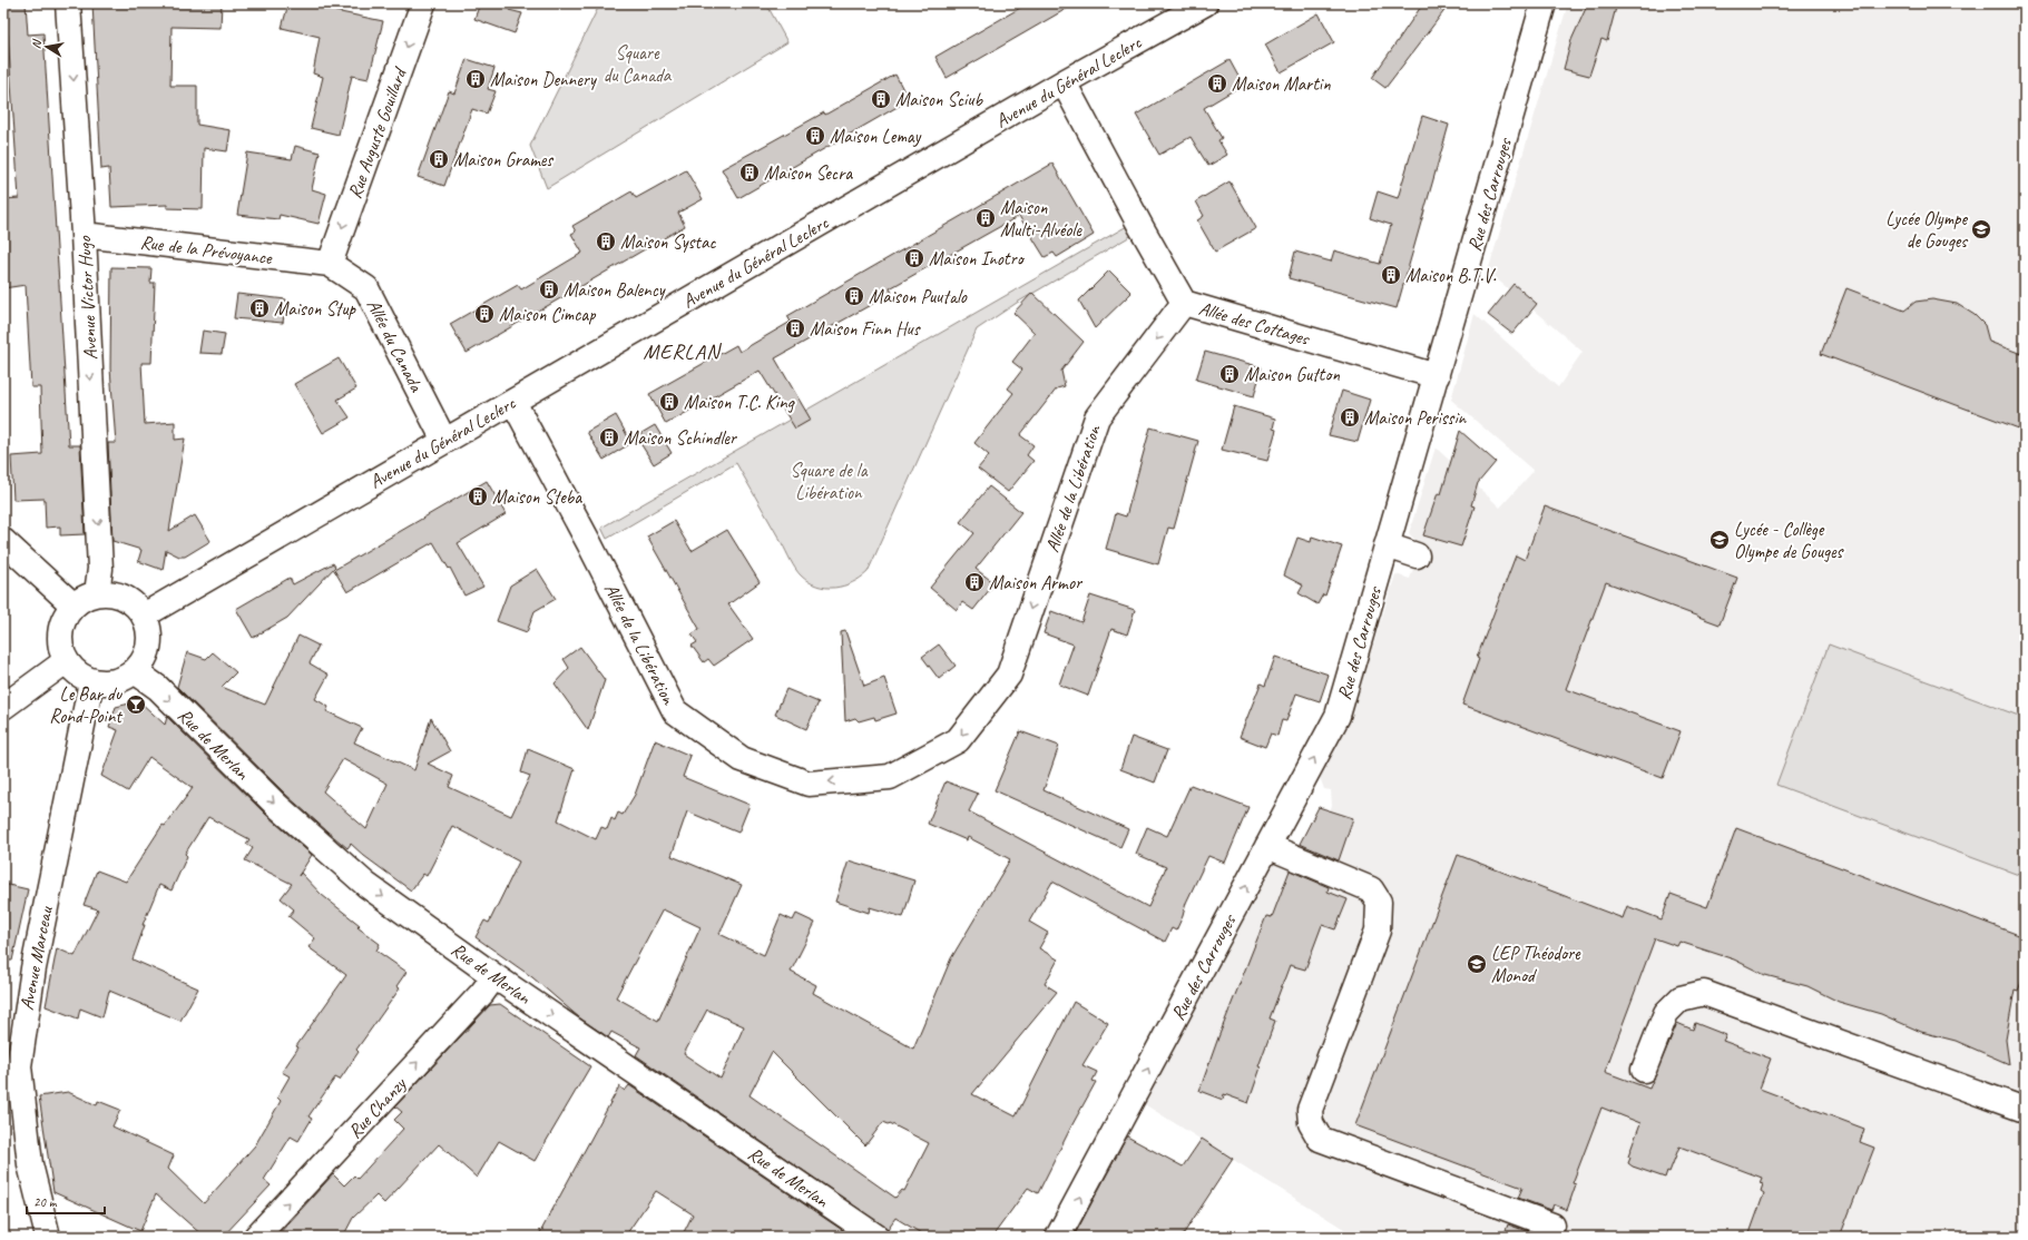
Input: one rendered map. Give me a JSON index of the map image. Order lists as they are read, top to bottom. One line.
{"streets":{"street":["Avenue du Général Leclerc","Rue Auguste Gouillard","Rue des Carrouges","Rue de la Prévoyance","Avenue Victor Hugo","Allée des Cottages","Allée du Canada","Allée de la Libération","Rue de Merlan","Avenue Marceau","Rue Chanzy"]},"crossings":[["Avenue du Général Leclerc","Avenue Victor Hugo"],["Avenue du Général Leclerc","Allée des Cottages"],["Avenue du Général Leclerc","Allée du Canada"],["Avenue du Général Leclerc","Allée de la Libération"],["Avenue du Général Leclerc","Rue de Merlan"],["Avenue du Général Leclerc","Avenue Marceau"],["Rue Auguste Gouillard","Rue de la Prévoyance"],["Rue Auguste Gouillard","Allée du Canada"],["Rue des Carrouges","Allée des Cottages"],["Rue de la Prévoyance","Avenue Victor Hugo"],["Rue de la Prévoyance","Allée du Canada"],["Avenue Victor Hugo","Rue de Merlan"],["Avenue Victor Hugo","Avenue Marceau"],["Allée des Cottages","Allée de la Libération"],["Rue de Merlan","Avenue Marceau"],["Rue de Merlan","Rue Chanzy"]],"one_way":["Rue Auguste Gouillard","Rue des Carrouges","Avenue Victor Hugo","Rue de Merlan","Rue Chanzy"],"districts":["MERLAN"],"parks":["Square du Canada","Square de la Libération"],"places":{"building":["Maison Dennery","Maison Martin","Maison Sciub","Maison Lemay","Maison Grames","Maison Secra","Maison Multi-Alvéole","Maison Systac","Maison Inotro","Maison B.T.V.","Maison Balency","Maison Puutalo","Maison Stup","Maison Cimcap","Maison Finn Hus","Maison Gutton","Maison T.C. King","Maison Perissin","Maison Schindler","Maison Steba","Maison Armor"],"school or university":["Lycée Olympe de Gouges","Lycée - Collège Olympe de Gouges","LEP Théodore Monod"],"bar":["Le Bar du Rond-Point"]},"scale_bar":"20 m","north":"left"}
